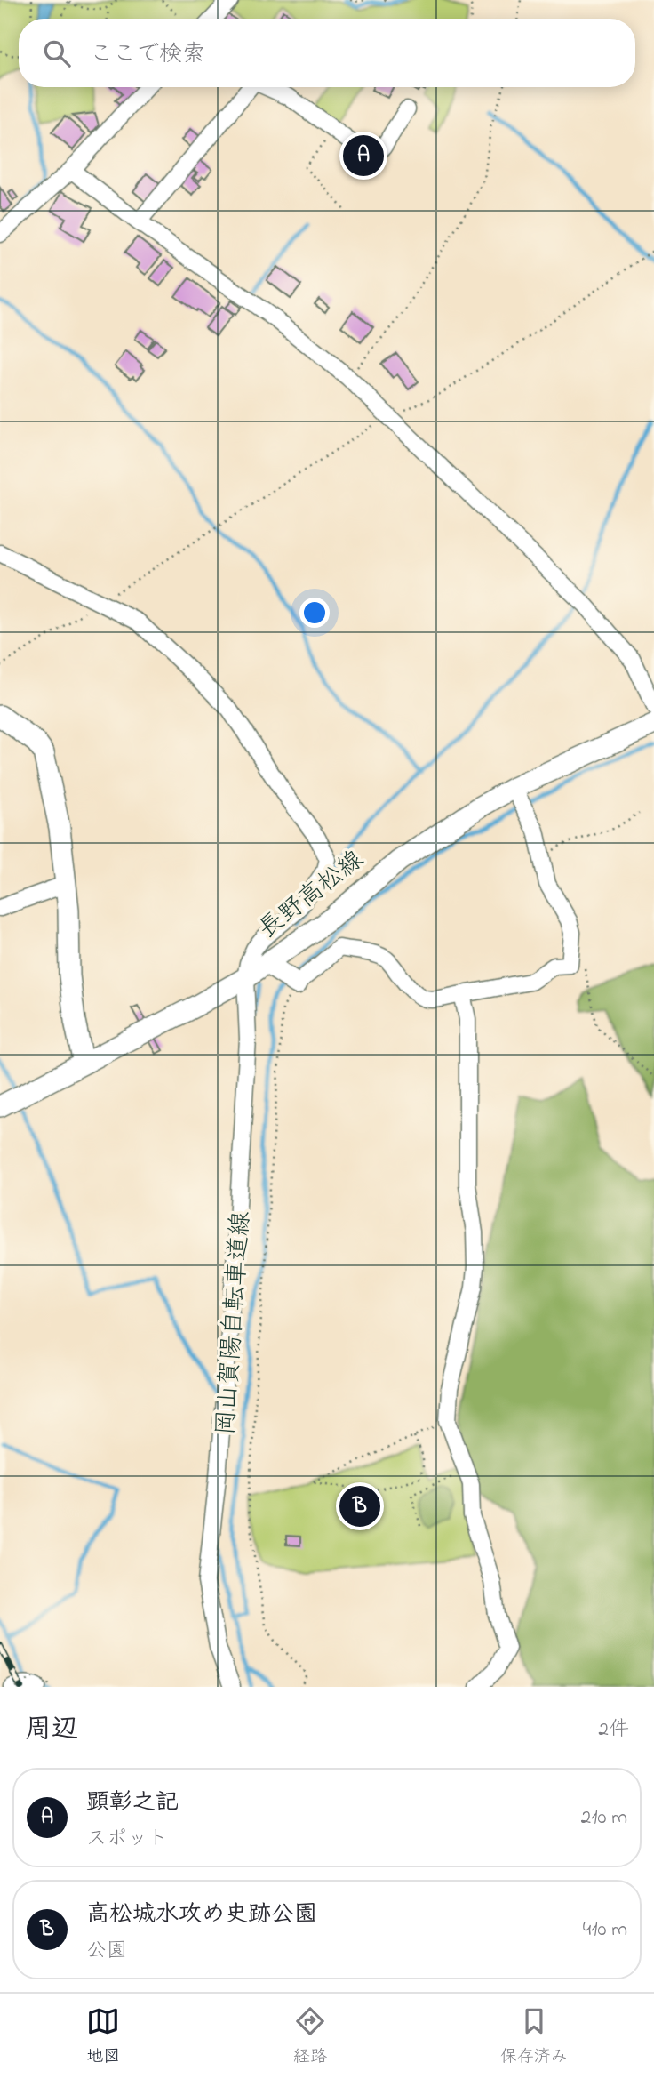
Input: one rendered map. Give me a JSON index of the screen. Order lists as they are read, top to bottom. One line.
{"streets":{"main road":["長野高松線"],"path":["岡山賀陽自転車道線"]},"crossings":[["長野高松線","岡山賀陽自転車道線"]],"page":{"search":"ここで検索","pins":["A","B"],"heading":["周辺","2件"],"list":[{"mark":"A","name":"顕彰之記","note":"スポット","value":"210 m"},{"mark":"B","name":"高松城水攻め史跡公園","note":"公園","value":"410 m"}],"nav":["地図","経路","保存済み"]}}
